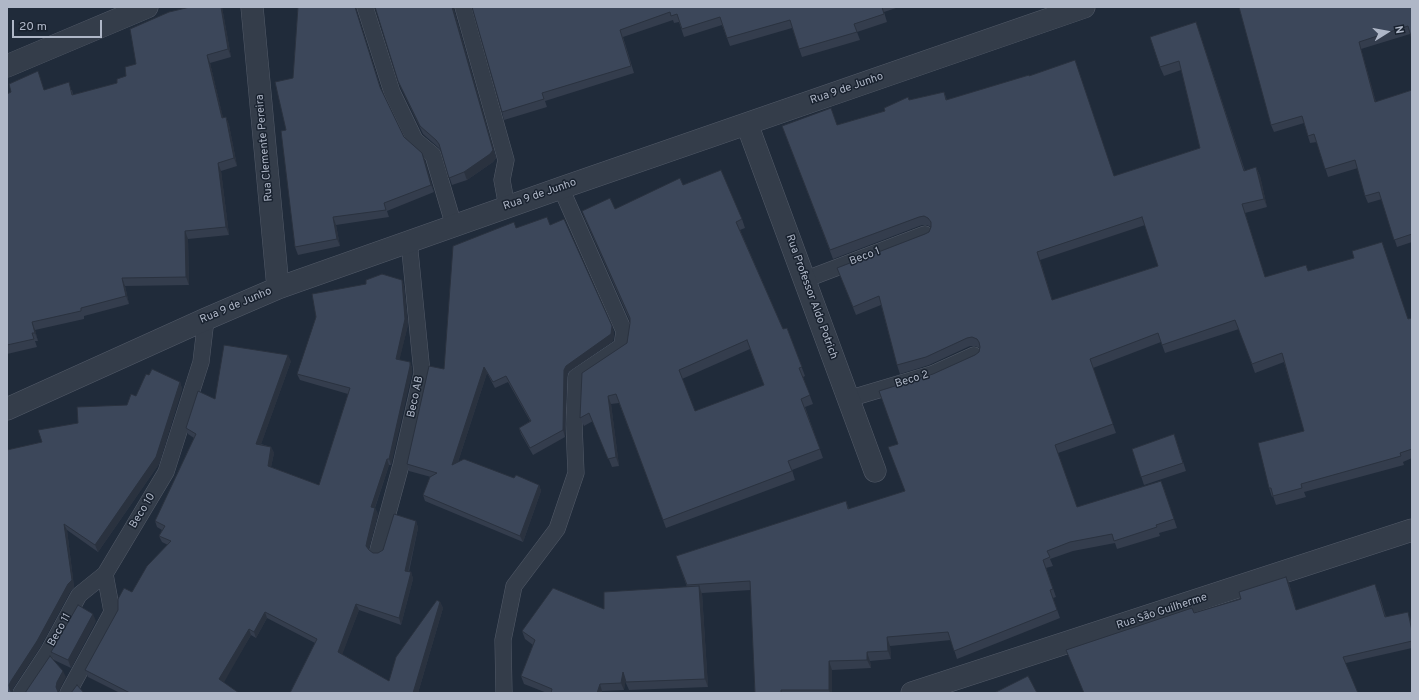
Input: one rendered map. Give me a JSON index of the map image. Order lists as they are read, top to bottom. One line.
{"streets":{"street":["Rua 9 de Junho","Rua Clemente Pereira","Rua Professor Aldo Potrich","Rua São Guilherme"],"lane":["Beco 1","Beco 2","Beco AB","Beco 10","Beco 11"]},"crossings":[["Rua 9 de Junho","Rua Clemente Pereira"],["Rua 9 de Junho","Rua Professor Aldo Potrich"],["Rua 9 de Junho","Beco AB"],["Rua 9 de Junho","Beco 10"],["Beco 1","Rua Professor Aldo Potrich"],["Rua Professor Aldo Potrich","Beco 2"],["Beco 10","Beco 11"]],"scale_bar":"20 m","north":"right"}
